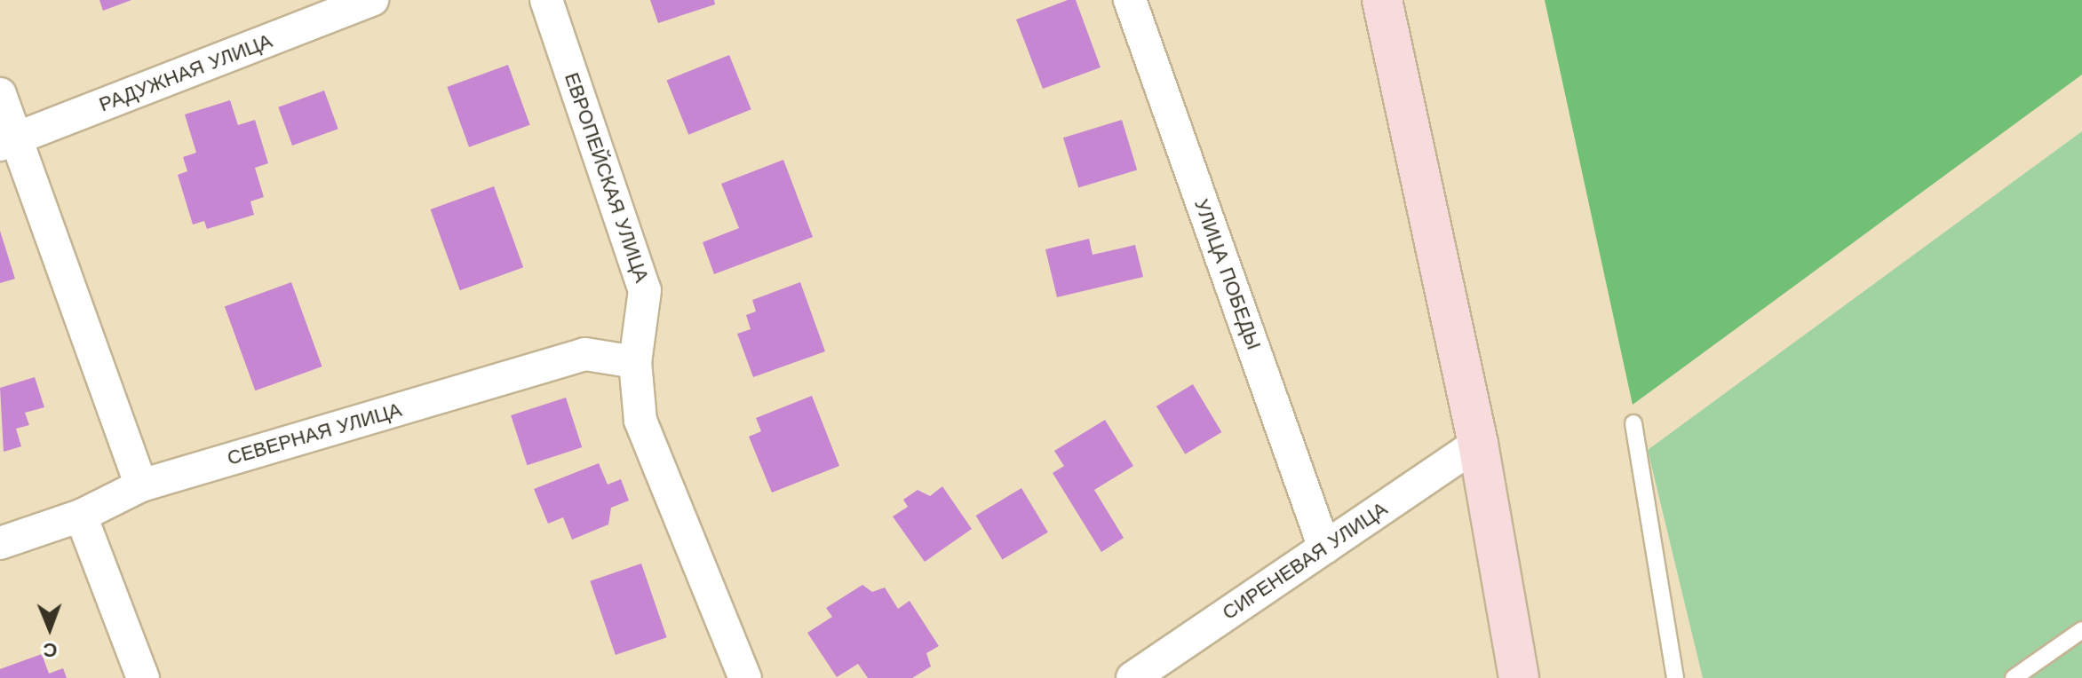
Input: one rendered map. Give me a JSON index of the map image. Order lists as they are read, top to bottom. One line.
{"streets":{"street":["РАДУЖНАЯ УЛИЦА","ЕВРОПЕЙСКАЯ УЛИЦА","УЛИЦА ПОБЕДЫ","СЕВЕРНАЯ УЛИЦА","СИРЕНЕВАЯ УЛИЦА"]},"crossings":[["ЕВРОПЕЙСКАЯ УЛИЦА","СЕВЕРНАЯ УЛИЦА"],["УЛИЦА ПОБЕДЫ","СИРЕНЕВАЯ УЛИЦА"]],"north":"bottom"}
